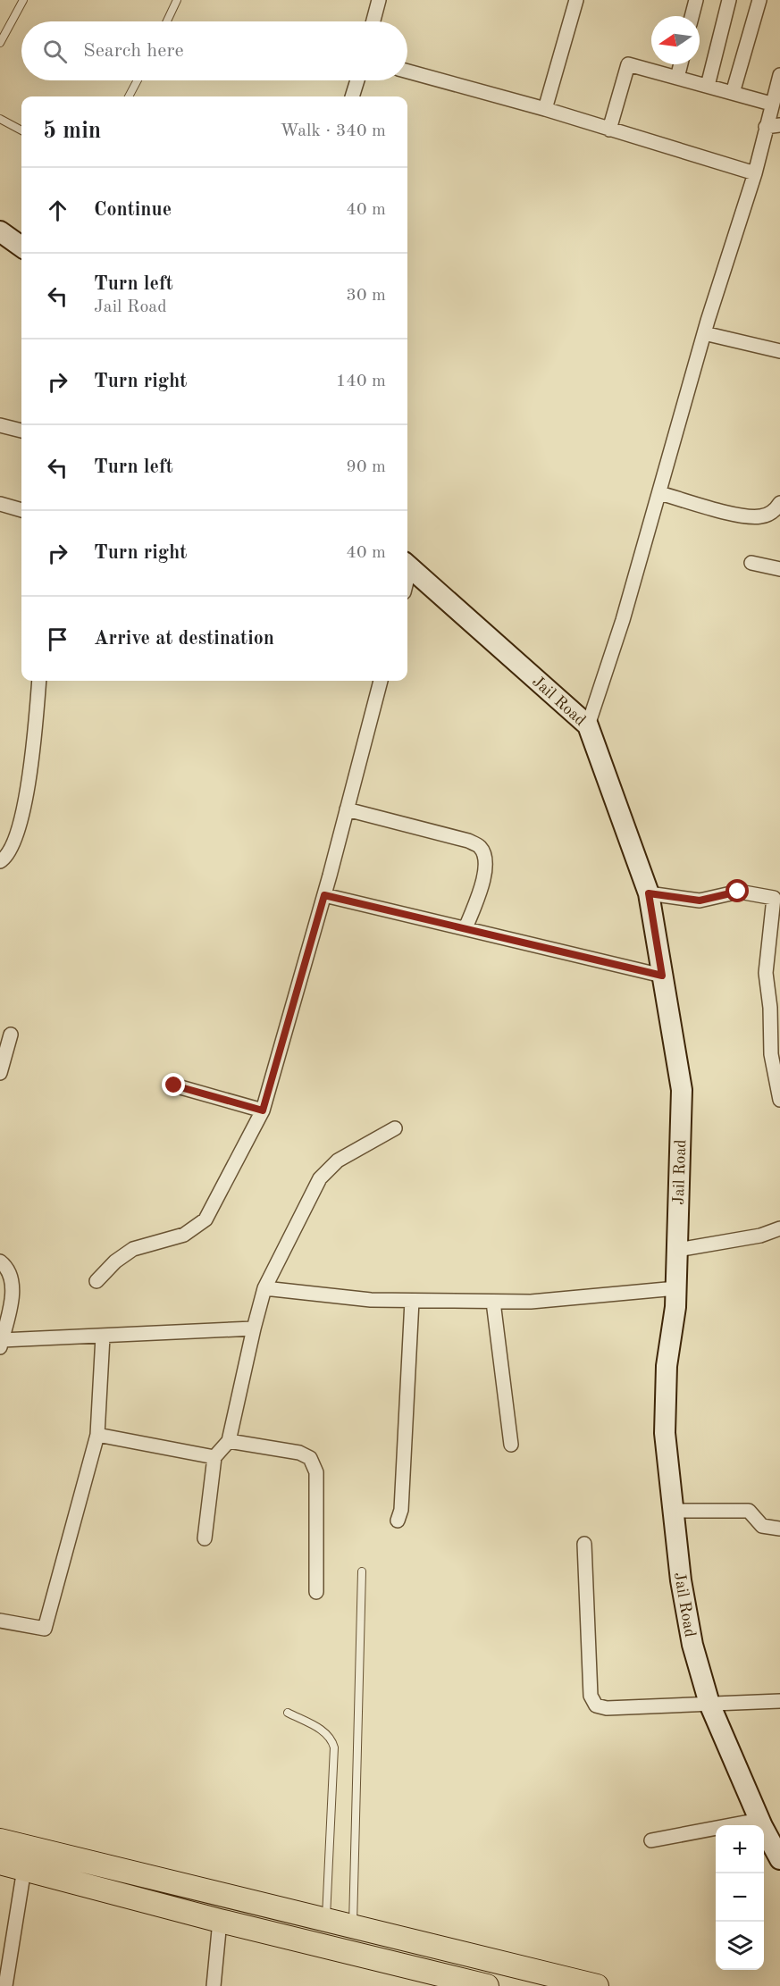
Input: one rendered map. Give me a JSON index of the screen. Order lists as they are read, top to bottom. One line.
{"streets":{"street":["Jail Road"]},"north":"left","page":{"search":"Search here","heading":["5 min","Walk · 340 m"],"list":[["Continue","40 m"],["Turn left","Jail Road","30 m"],["Turn right","140 m"],["Turn left","90 m"],["Turn right","40 m"],"Arrive at destination"],"map_buttons":["+","−"]}}
